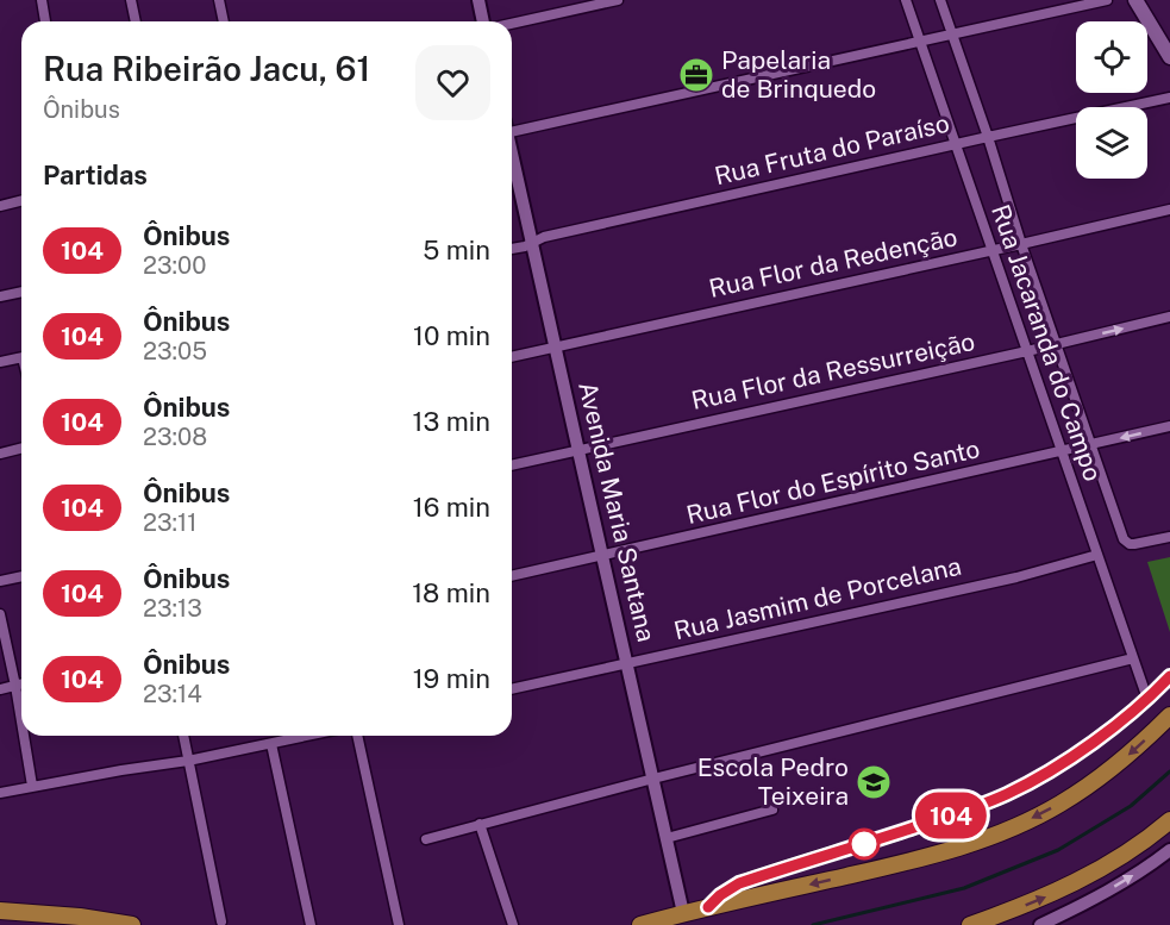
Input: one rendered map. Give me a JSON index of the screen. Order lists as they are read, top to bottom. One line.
{"streets":{"street":["Rua Fruta do Paraíso","Rua Flor da Redenção","Rua Jacaranda do Campo","Rua Flor da Ressurreição","Rua Flor do Espírito Santo","Avenida Maria Santana","Rua Jasmim de Porcelana"]},"crossings":[["Rua Fruta do Paraíso","Rua Jacaranda do Campo"],["Rua Fruta do Paraíso","Avenida Maria Santana"],["Rua Flor da Redenção","Rua Jacaranda do Campo"],["Rua Flor da Redenção","Avenida Maria Santana"],["Rua Jacaranda do Campo","Rua Flor da Ressurreição"],["Rua Jacaranda do Campo","Rua Flor do Espírito Santo"],["Rua Jacaranda do Campo","Rua Jasmim de Porcelana"],["Rua Flor da Ressurreição","Avenida Maria Santana"],["Rua Flor do Espírito Santo","Avenida Maria Santana"],["Avenida Maria Santana","Rua Jasmim de Porcelana"]],"places":{"office":["Papelaria de Brinquedo"],"school or university":["Escola Pedro Teixeira"]},"lines":["bus line 104"],"page":{"on_map":"104","heading":[["Rua Ribeirão Jacu, 61","Ônibus"],"Partidas"],"list":[{"mark":"104","name":"Ônibus","note":"23:00","value":"5 min"},{"mark":"104","name":"Ônibus","note":"23:05","value":"10 min"},{"mark":"104","name":"Ônibus","note":"23:08","value":"13 min"},{"mark":"104","name":"Ônibus","note":"23:11","value":"16 min"},{"mark":"104","name":"Ônibus","note":"23:13","value":"18 min"},{"mark":"104","name":"Ônibus","note":"23:14","value":"19 min"}]}}
